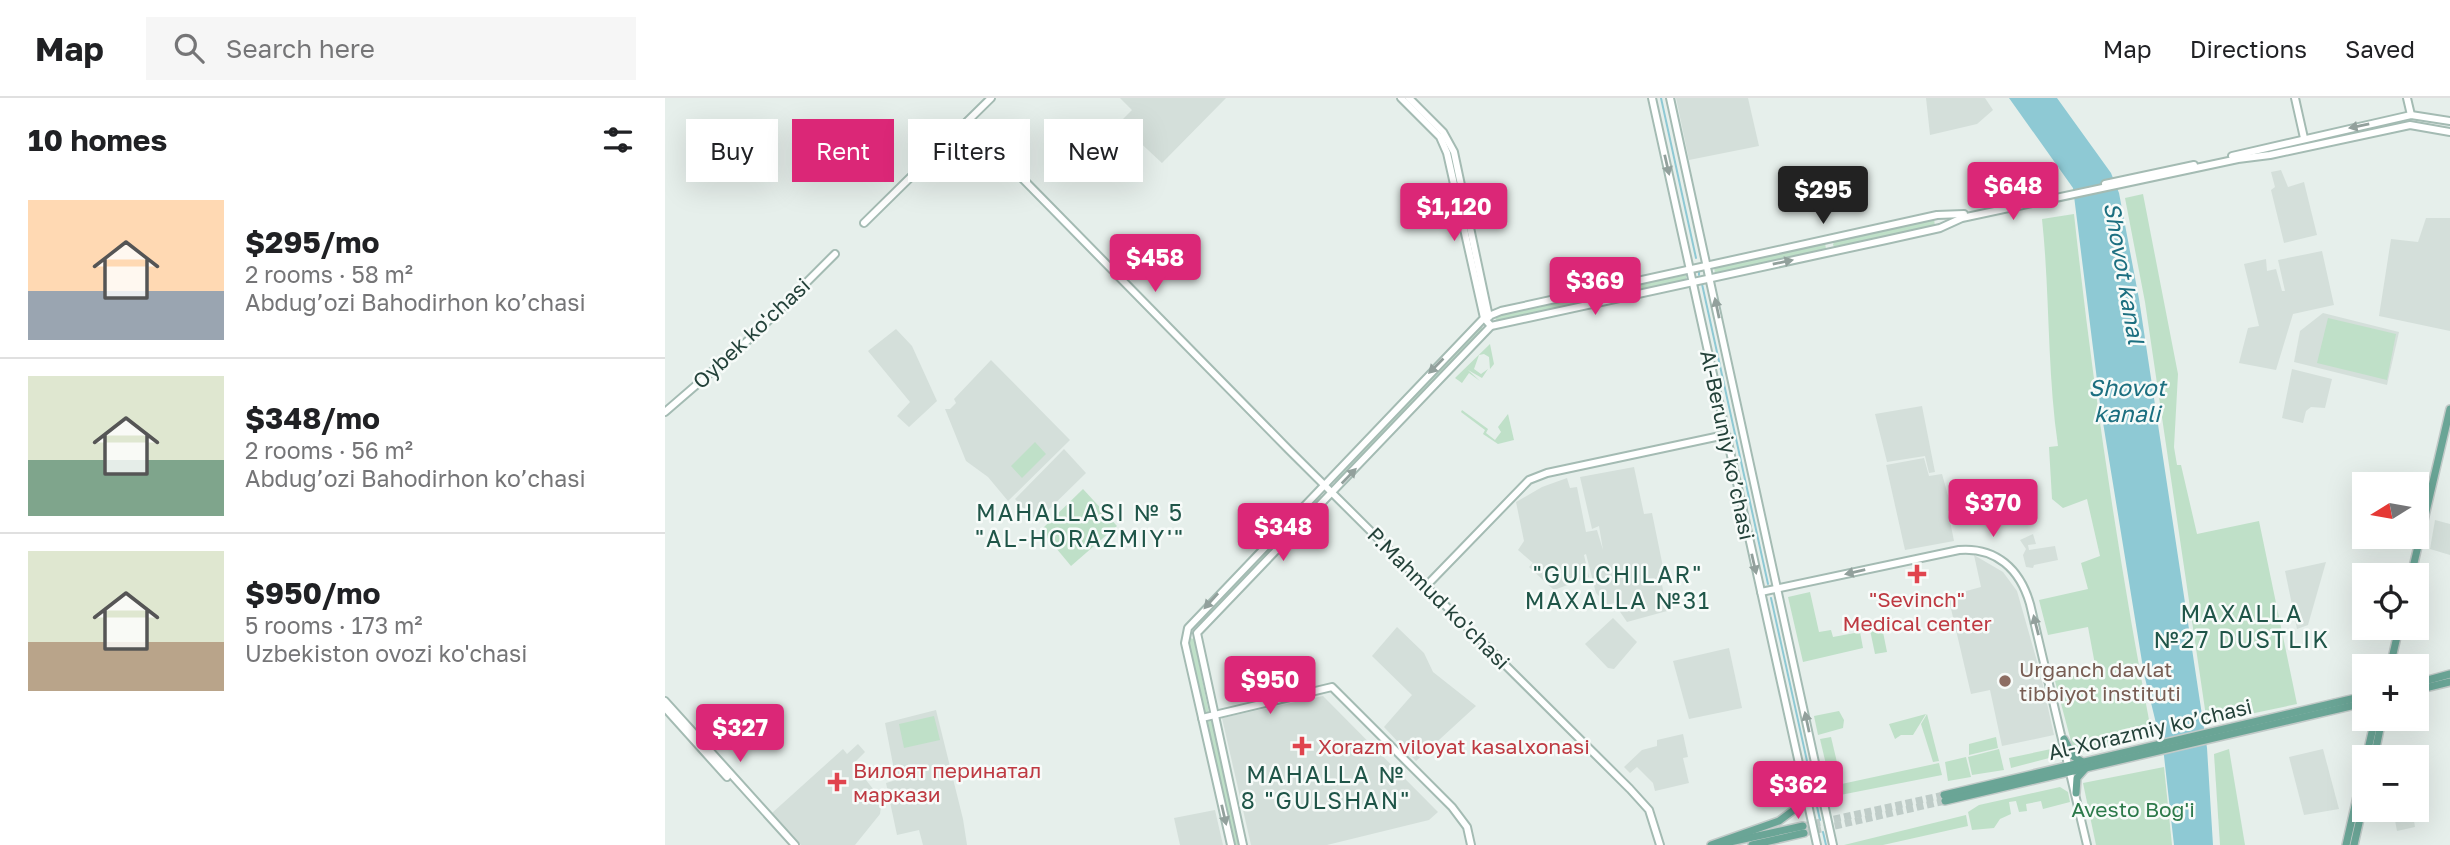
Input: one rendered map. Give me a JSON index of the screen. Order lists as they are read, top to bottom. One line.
{"streets":{"main road":["Oybek ko'chasi","Al-Beruniy ko’chasi","P.Mahmud ko'chasi","Al-Xorazmiy ko’chasi"]},"districts":["MAHALLASI № 5 \"АL-HORAZMIY'\"","\"GULCHILAR\" MAXALLA №31","MAXALLA №27 DUSTLIK","MAHALLA № 8 \"GULSHAN\""],"water":["Shovot kanal","Shovot kanali"],"parks":["Avesto Bog'i"],"places":{"health":["\"Sevinch\" Medical center","Xorazm viloyat kasalxonasi","Вилоят перинатал маркази"],"other":["Urganch davlat tibbiyot instituti"]},"north":"left","page":{"header":"Map","search":"Search here","nav":["Map","Directions","Saved"],"heading":"10 homes","chip":["Buy","Rent","Filters","New"],"price":["$648","$295","$1,120","$458","$369","$370","$348","$950","$327","$362"],"list":[{"name":"$295/mo","note":"2 rooms · 58 m² · Abdug’ozi Bahodirhon ko’chasi"},{"name":"$348/mo","note":"2 rooms · 56 m² · Abdug’ozi Bahodirhon ko’chasi"},{"name":"$950/mo","note":"5 rooms · 173 m² · Uzbekiston ovozi ko'chasi"}],"map_buttons":["+","−"]}}
